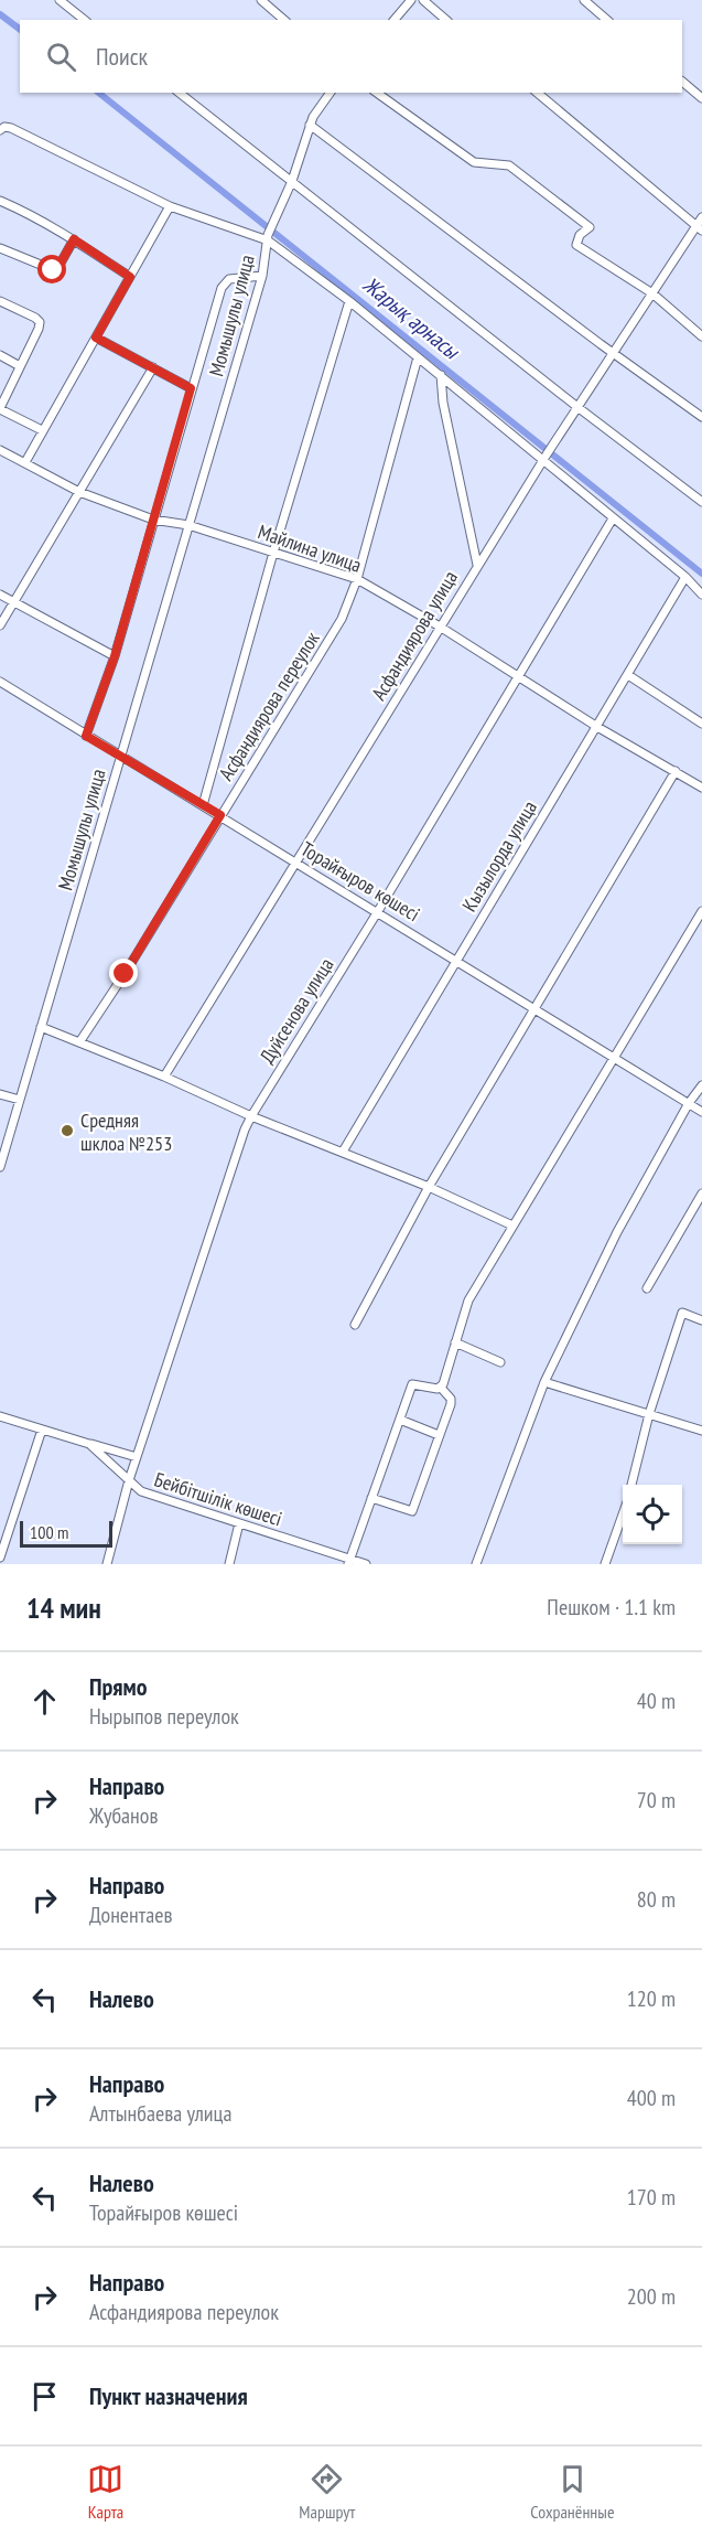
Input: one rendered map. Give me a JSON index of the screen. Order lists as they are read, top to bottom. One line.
{"streets":{"street":["Момышулы улица","Майлина улица","Асфандиярова улица","Асфандиярова переулок","Кызылорда улица","Торайғыров көшесі","Дуйсенова улица","Бейбітшілік көшесі"]},"crossings":[["Момышулы улица","Майлина улица"],["Момышулы улица","Торайғыров көшесі"],["Майлина улица","Асфандиярова улица"],["Майлина улица","Асфандиярова переулок"],["Майлина улица","Кызылорда улица"],["Майлина улица","Дуйсенова улица"],["Асфандиярова улица","Торайғыров көшесі"],["Асфандиярова переулок","Торайғыров көшесі"],["Кызылорда улица","Торайғыров көшесі"],["Торайғыров көшесі","Дуйсенова улица"],["Дуйсенова улица","Бейбітшілік көшесі"]],"water":["Жарық арнасы"],"places":["Средняя шклоа №253"],"scale_bar":"100 m","page":{"search":"Поиск","scale":"100 m","heading":["14 мин","Пешком · 1.1 km"],"list":[["Прямо","Нырыпов переулок","40 m"],["Направо","Жубанов","70 m"],["Направо","Донентаев","80 m"],["Налево","120 m"],["Направо","Алтынбаева улица","400 m"],["Налево","Торайғыров көшесі","170 m"],["Направо","Асфандиярова переулок","200 m"],"Пункт назначения"],"nav":["Карта","Маршрут","Сохранённые"]}}
